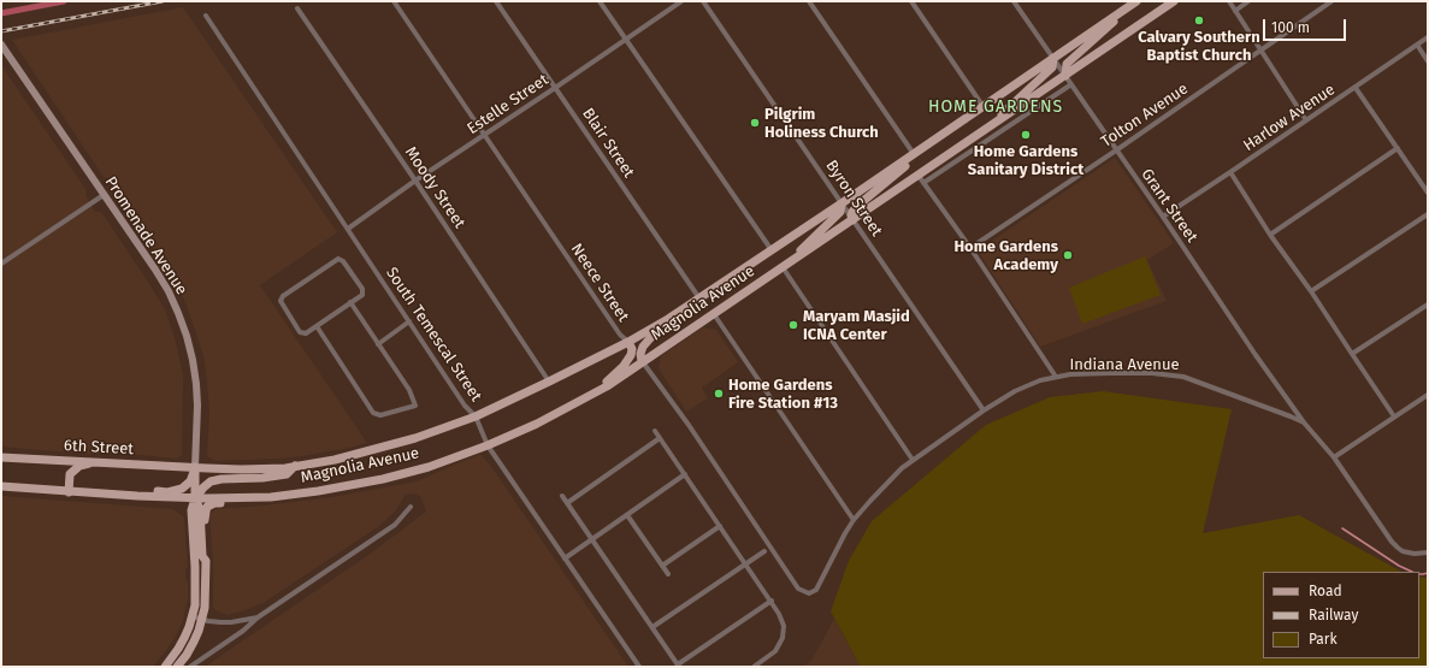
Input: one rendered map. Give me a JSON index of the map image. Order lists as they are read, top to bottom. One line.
{"streets":{"main road":["Promenade Avenue","Magnolia Avenue","6th Street"],"street":["Estelle Street","Tolton Avenue","Harlow Avenue","Blair Street","Moody Street","Byron Street","Grant Street","Neece Street","South Temescal Street","Indiana Avenue"]},"crossings":[["Estelle Street","Blair Street"],["Estelle Street","Moody Street"],["Estelle Street","Neece Street"],["Estelle Street","South Temescal Street"],["Tolton Avenue","Grant Street"],["Harlow Avenue","Grant Street"],["Blair Street","Magnolia Avenue"],["Moody Street","Magnolia Avenue"],["Byron Street","Magnolia Avenue"],["Byron Street","Indiana Avenue"],["Grant Street","Magnolia Avenue"],["Grant Street","Indiana Avenue"],["Promenade Avenue","Magnolia Avenue"],["Promenade Avenue","6th Street"],["Neece Street","Magnolia Avenue"],["Neece Street","Indiana Avenue"],["Magnolia Avenue","South Temescal Street"],["Magnolia Avenue","6th Street"]],"districts":["HOME GARDENS"],"places":["Calvary Southern Baptist Church","Pilgrim Holiness Church","Home Gardens Sanitary District","Home Gardens Academy","Maryam Masjid ICNA Center","Home Gardens Fire Station #13"],"legend":["Road","Railway","Park"],"scale_bar":"100 m"}
